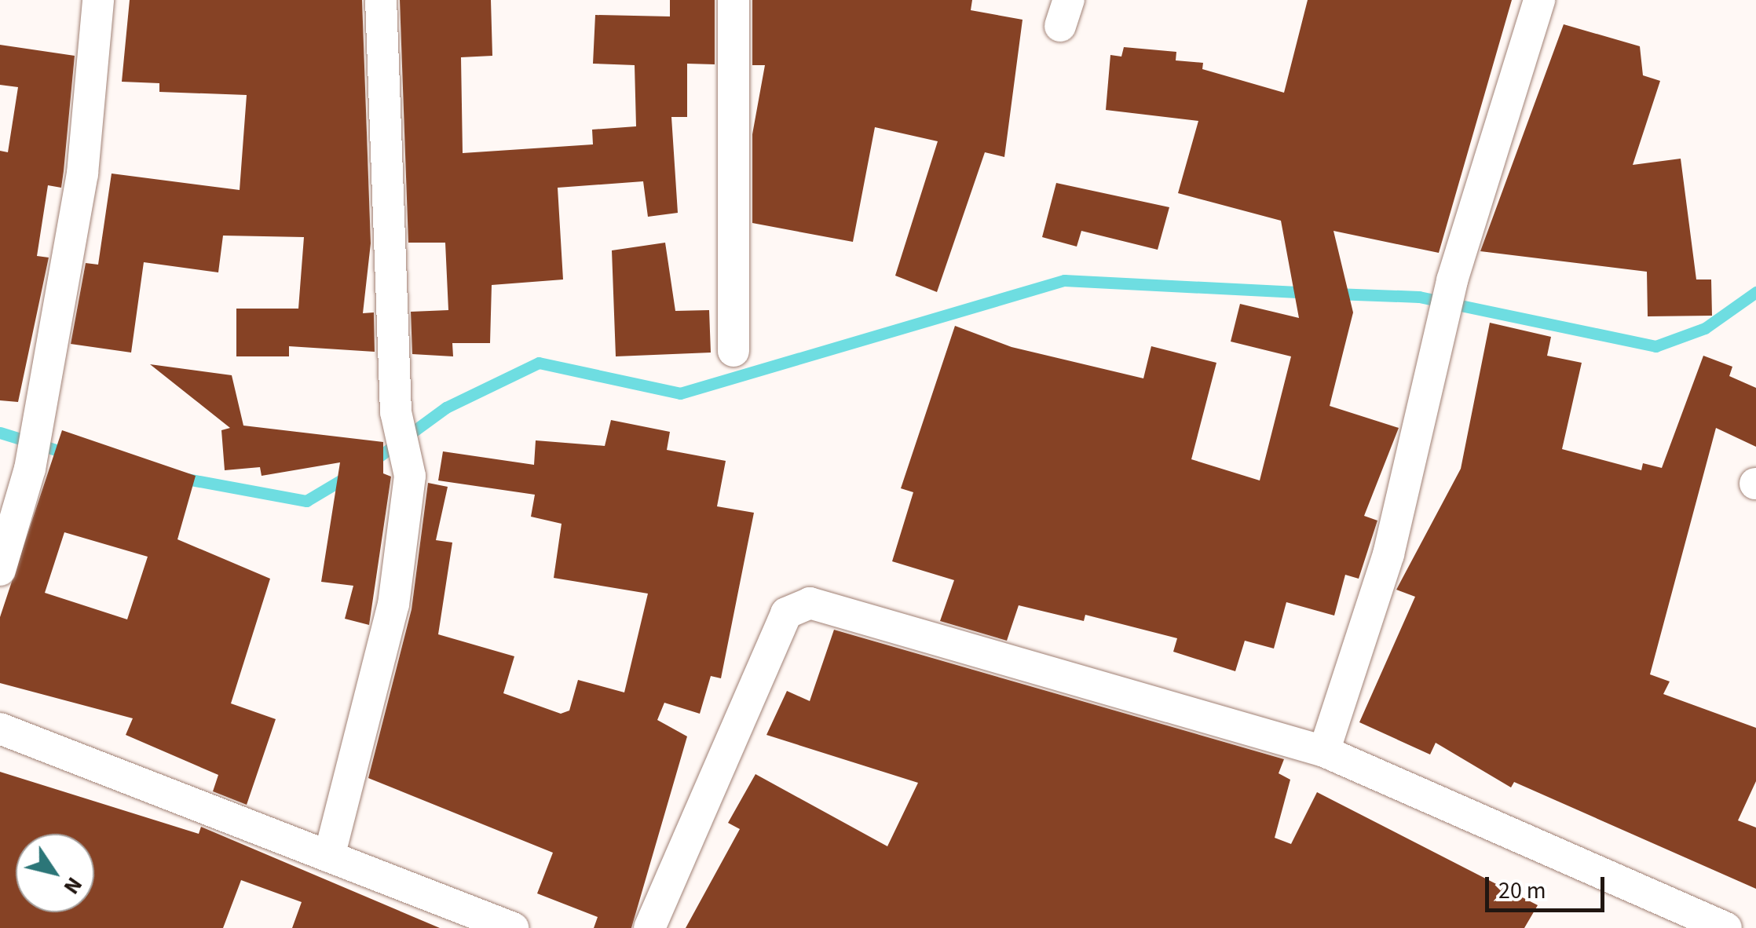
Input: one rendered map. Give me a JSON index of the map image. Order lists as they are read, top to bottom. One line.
{"scale_bar":"20 m","north":"bottom right"}
